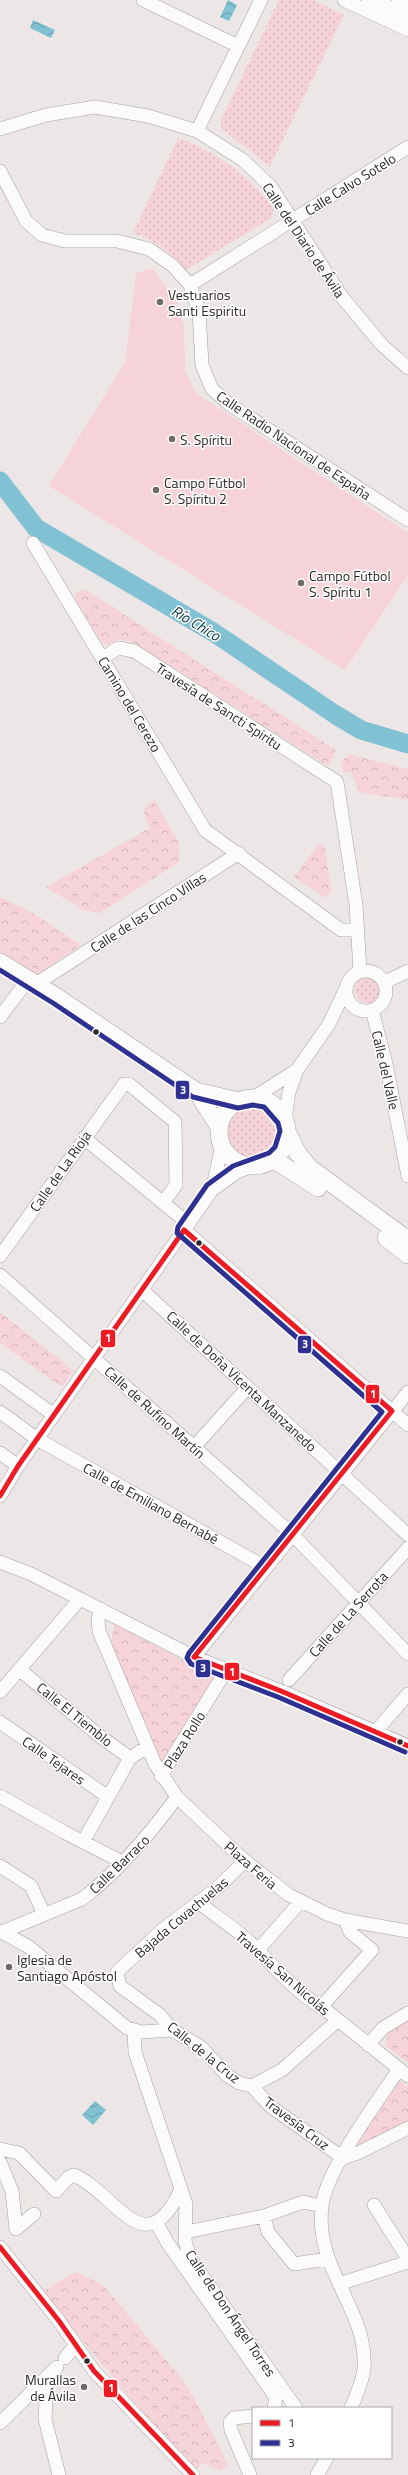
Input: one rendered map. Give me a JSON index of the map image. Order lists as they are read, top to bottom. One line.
{"streets":{"street":["Calle Calvo Sotelo","Calle del Diario de Ávila","Calle Radio Nacional de España","Camino del Cerezo","Travesía de Sancti Spiritu","Calle de las Cinco Villas","Calle del Valle","Calle de La Rioja","Calle de Doña Vicenta Manzanedo","Calle de Rufino Martín","Calle de Emiliano Bernabé","Calle de La Serrota","Calle El Tiemblo","Plaza Rollo","Calle Tejares","Calle Barraco","Plaza Feria","Bajada Covachuelas","Travesía San Nicolás","Calle de la Cruz","Travesía Cruz","Calle de Don Ángel Torres"]},"crossings":[["Calle Calvo Sotelo","Calle del Diario de Ávila"],["Calle Calvo Sotelo","Calle Radio Nacional de España"],["Camino del Cerezo","Travesía de Sancti Spiritu"],["Camino del Cerezo","Calle de las Cinco Villas"],["Calle de Rufino Martín","Calle de La Serrota"],["Plaza Rollo","Plaza Feria"],["Calle Barraco","Plaza Feria"],["Plaza Feria","Bajada Covachuelas"],["Bajada Covachuelas","Travesía San Nicolás"],["Bajada Covachuelas","Calle de la Cruz"],["Travesía San Nicolás","Calle de la Cruz"],["Calle de la Cruz","Travesía Cruz"]],"water":["Río Chico"],"places":["Vestuarios Santi Espiritu","S. Spíritu","Campo Fútbol S. Spíritu 2","Campo Fútbol S. Spíritu 1","Iglesia de Santiago Apóstol","Murallas de Ávila"],"lines":["transit line 3","transit line 1"],"legend":["1","3"]}
